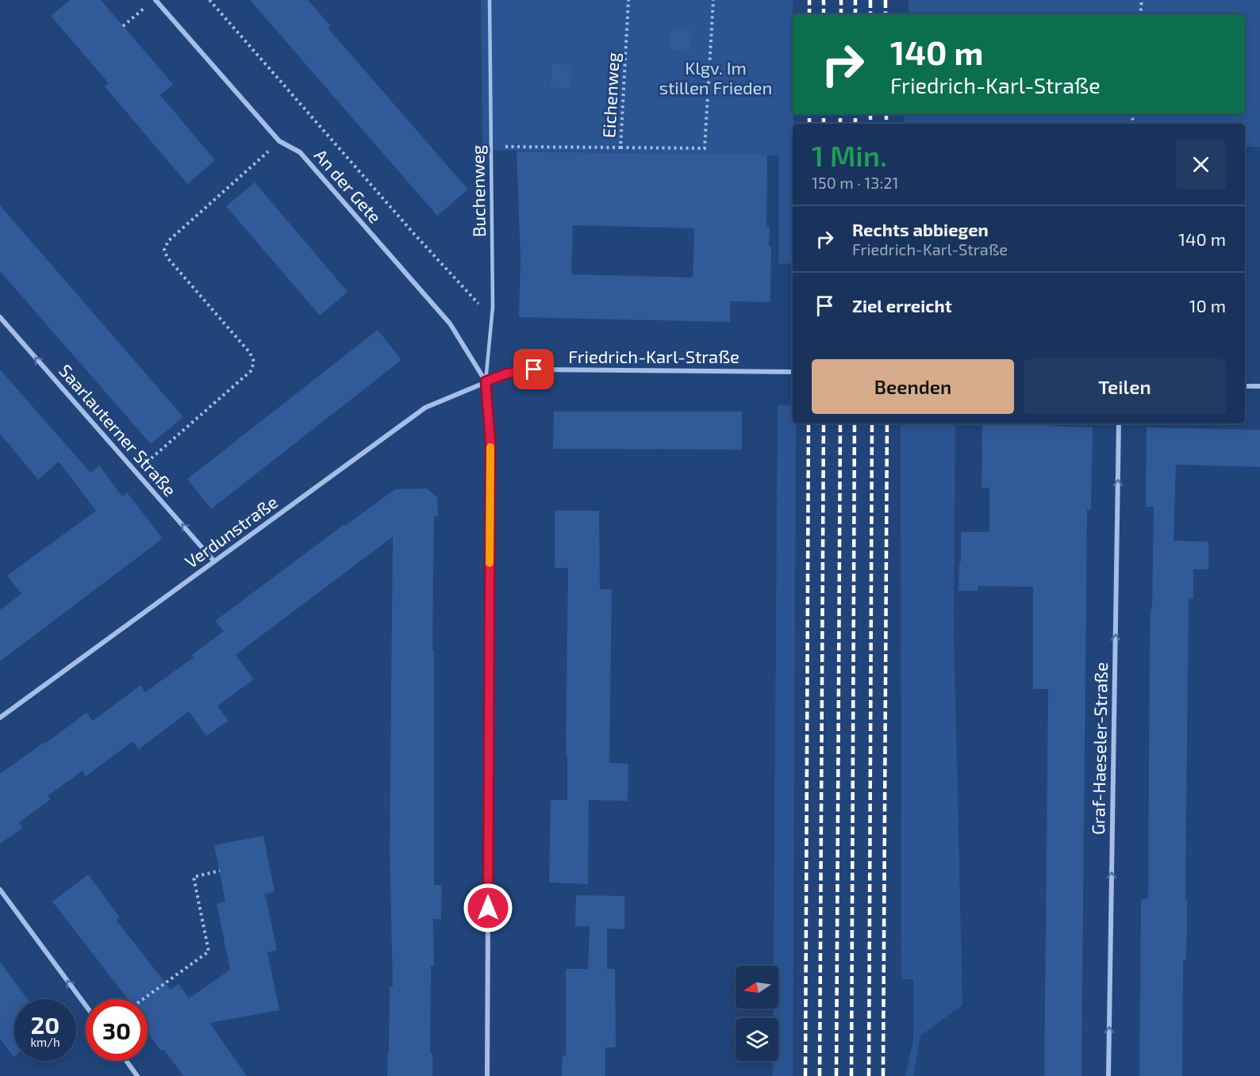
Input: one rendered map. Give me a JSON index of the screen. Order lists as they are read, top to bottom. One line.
{"streets":{"street":["An der Gete","Friedrich-Karl-Straße","Saarlauterner Straße","Verdunstraße","Graf-Haeseler-Straße"],"lane":["Buchenweg"],"path":["Eichenweg"]},"crossings":[["Eichenweg","Buchenweg"],["An der Gete","Buchenweg"],["An der Gete","Friedrich-Karl-Straße"],["An der Gete","Verdunstraße"],["Buchenweg","Friedrich-Karl-Straße"],["Buchenweg","Verdunstraße"],["Friedrich-Karl-Straße","Verdunstraße"],["Saarlauterner Straße","Verdunstraße"]],"one_way":["Saarlauterner Straße","Graf-Haeseler-Straße"],"parks":["Klgv. Im stillen Frieden"],"north":"left","page":{"turn":["140 m","Friedrich-Karl-Straße"],"heading":["1 Min.","150 m · 13:21"],"list":[{"name":"Rechts abbiegen","note":"Friedrich-Karl-Straße","value":"140 m"},{"name":"Ziel erreicht","value":"10 m"}],"buttons":["Beenden","Teilen"],"speed":"20 km/h","limit":"30"}}
